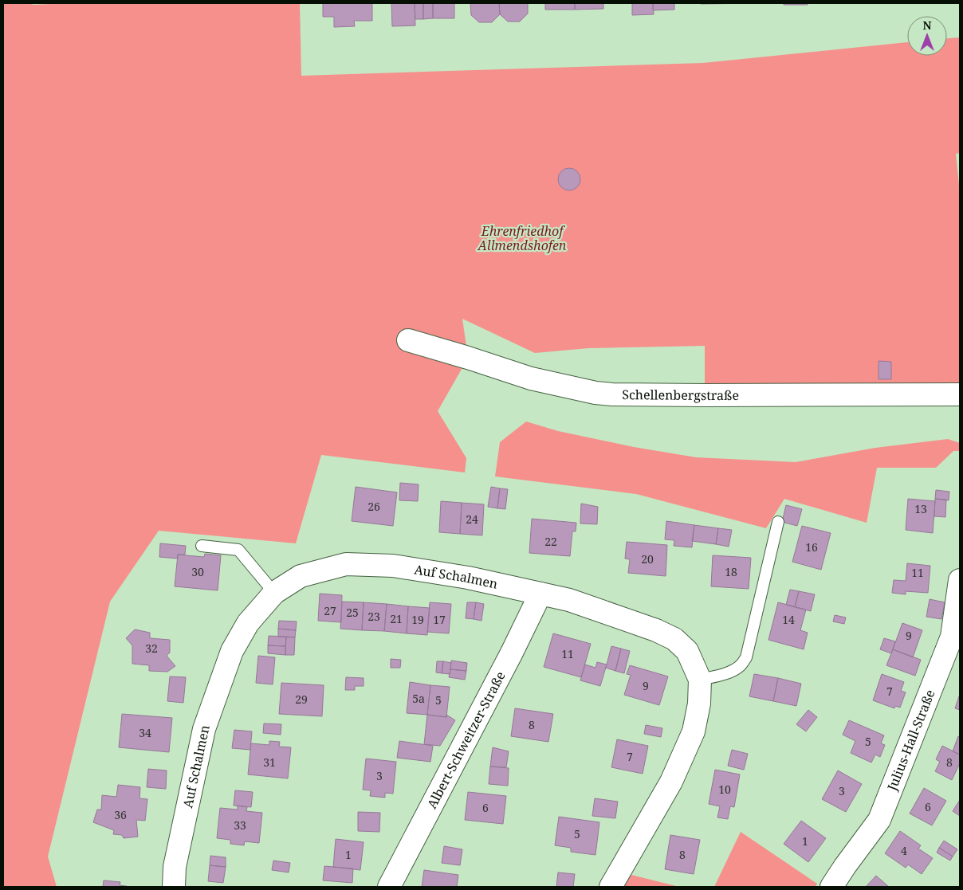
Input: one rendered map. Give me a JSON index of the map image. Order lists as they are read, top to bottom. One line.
{"streets":{"street":["Schellenbergstraße","Auf Schalmen","Julius-Hall-Straße","Albert-Schweitzer-Straße"]},"crossings":[["Auf Schalmen","Albert-Schweitzer-Straße"]],"parks":["Ehrenfriedhof Allmendshofen"],"house_numbers":["26","13","24","22","16","20","30","18","11","27","25","23","21","19","17","14","9","32","11","9","7","5a","29","5","8","34","5","7","31","8","3","10","3","6","6","36","33","5","1","4","1","8"],"north":"top"}
